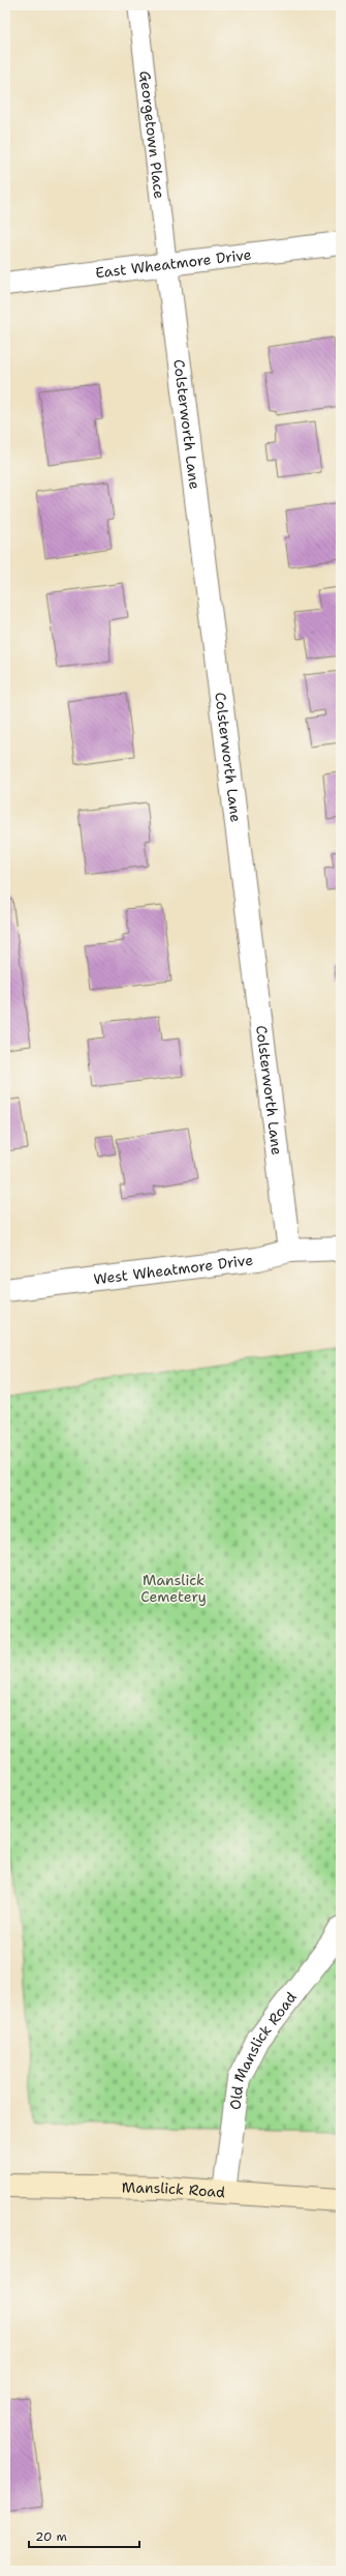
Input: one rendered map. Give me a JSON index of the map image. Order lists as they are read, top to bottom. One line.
{"streets":{"main road":["Manslick Road"],"street":["East Wheatmore Drive","Colsterworth Lane","West Wheatmore Drive","Old Manslick Road"],"lane":["Georgetown Place"]},"crossings":[["Georgetown Place","East Wheatmore Drive"],["Georgetown Place","Colsterworth Lane"],["East Wheatmore Drive","Colsterworth Lane"],["Colsterworth Lane","West Wheatmore Drive"],["Old Manslick Road","Manslick Road"]],"parks":["Manslick Cemetery"],"scale_bar":"20 m"}
